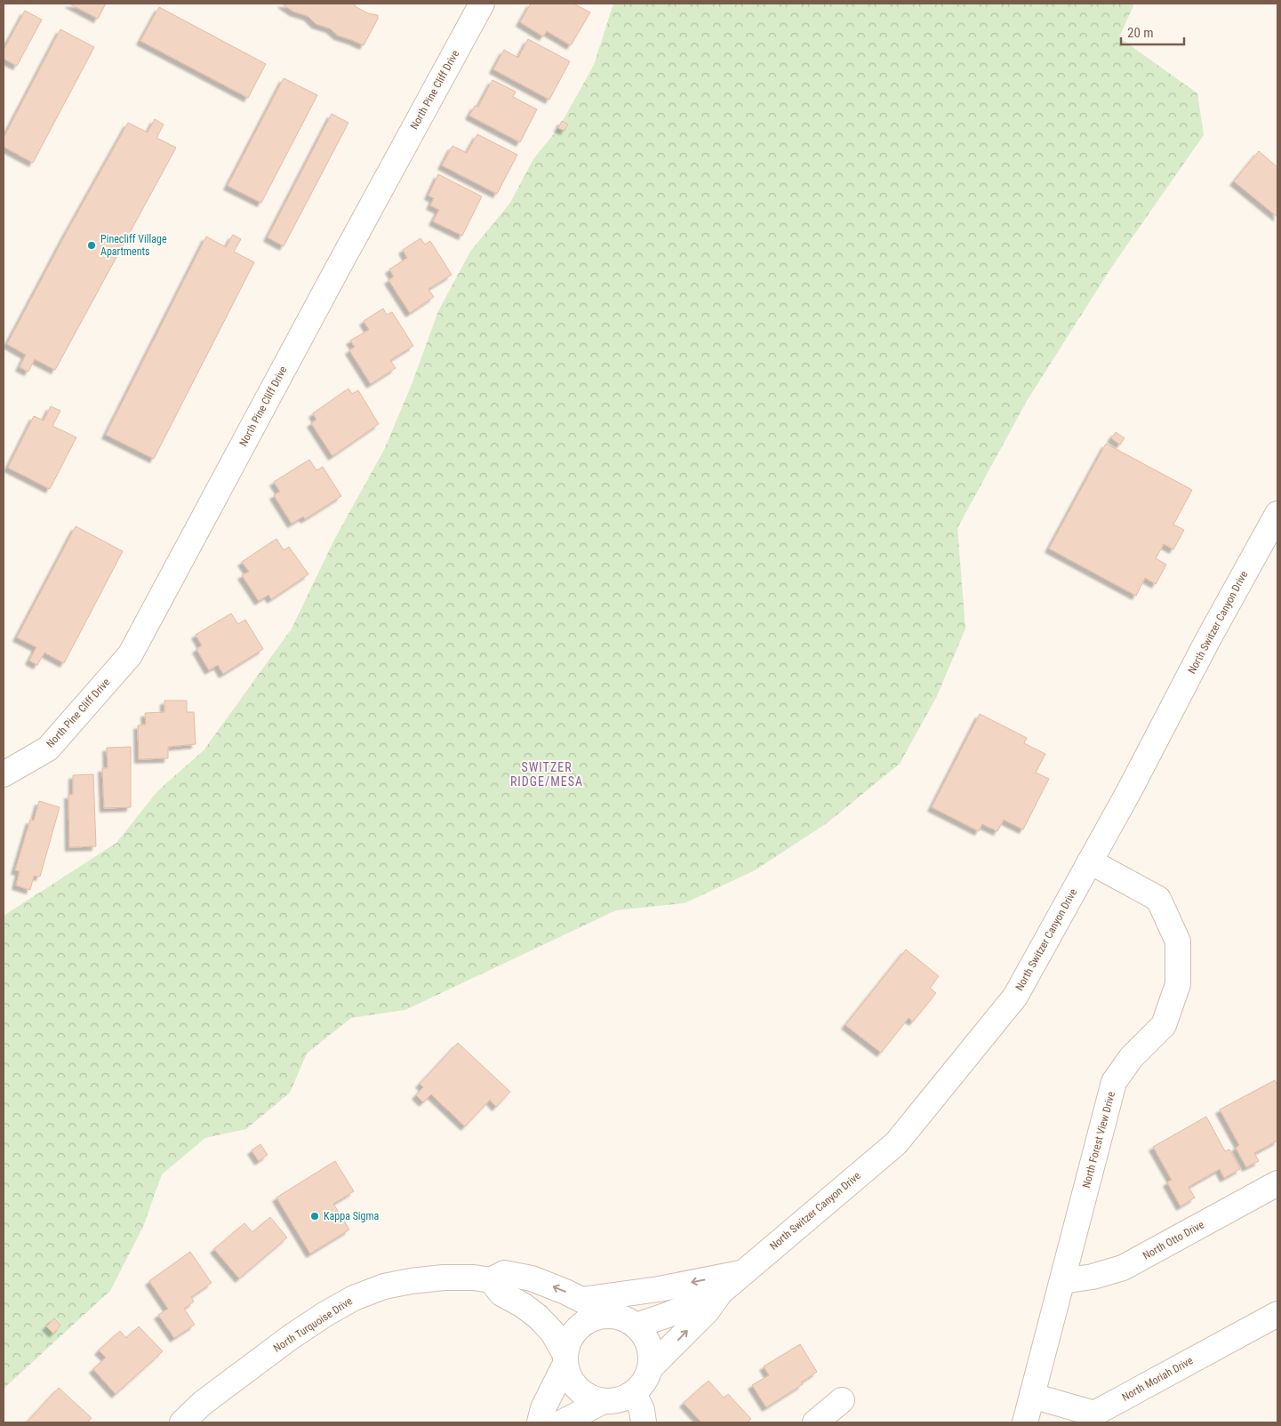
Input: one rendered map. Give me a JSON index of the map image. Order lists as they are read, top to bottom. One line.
{"streets":{"street":["North Pine Cliff Drive","North Switzer Canyon Drive","North Forest View Drive","North Otto Drive","North Turquoise Drive","North Moriah Drive"]},"crossings":[["North Switzer Canyon Drive","North Forest View Drive"],["North Switzer Canyon Drive","North Turquoise Drive"],["North Forest View Drive","North Otto Drive"],["North Forest View Drive","North Moriah Drive"]],"districts":["SWITZER RIDGE/MESA"],"places":["Pinecliff Village Apartments","Kappa Sigma"],"scale_bar":"20 m"}
